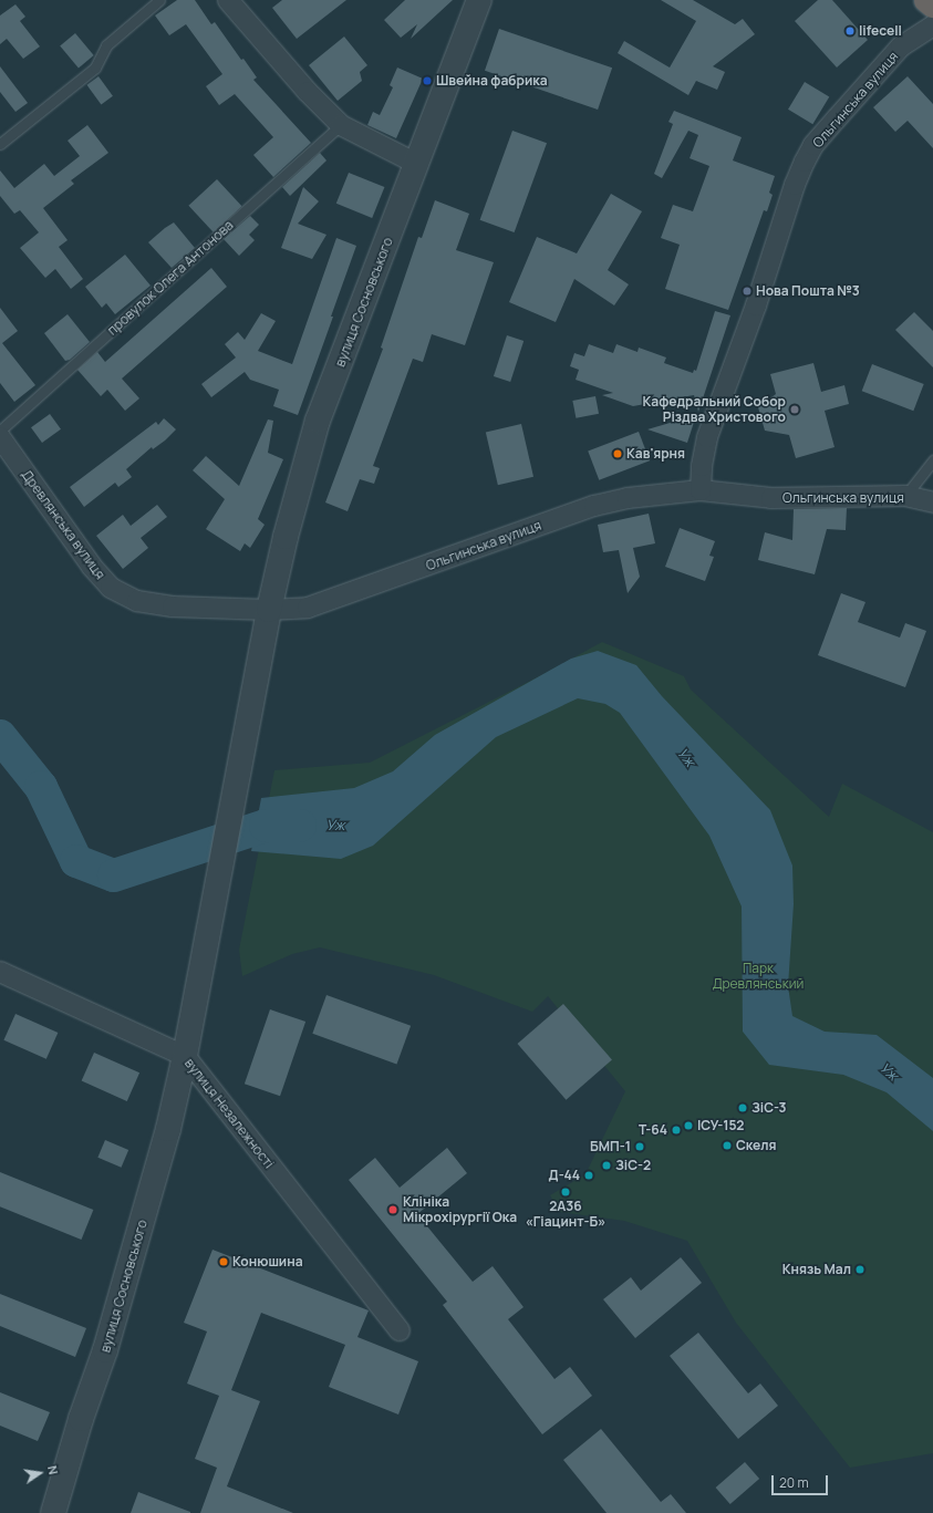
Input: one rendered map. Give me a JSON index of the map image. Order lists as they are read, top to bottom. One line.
{"streets":{"street":["Ольгинська вулиця","вулиця Сосновського","Древлянська вулиця","вулиця Незалежності"],"lane":["провулок Олега Антонова"]},"crossings":[["Ольгинська вулиця","вулиця Сосновського"],["Ольгинська вулиця","Древлянська вулиця"],["вулиця Сосновського","Древлянська вулиця"],["вулиця Сосновського","вулиця Незалежності"]],"water":["Уж"],"parks":["Парк Древлянський"],"places":["lifecell","Швейна фабрика","Нова Пошта №3","Кафедральний Собор Різдва Христового","Кав'ярня","ЗіС-3","ІСУ-152","Т-64","Скеля","БМП-1","ЗіС-2","Д-44","2А36 «Гіацинт-Б»","Клініка Мікрохірургії Ока","Конюшина","Князь Мал"],"scale_bar":"20 m","north":"right"}
